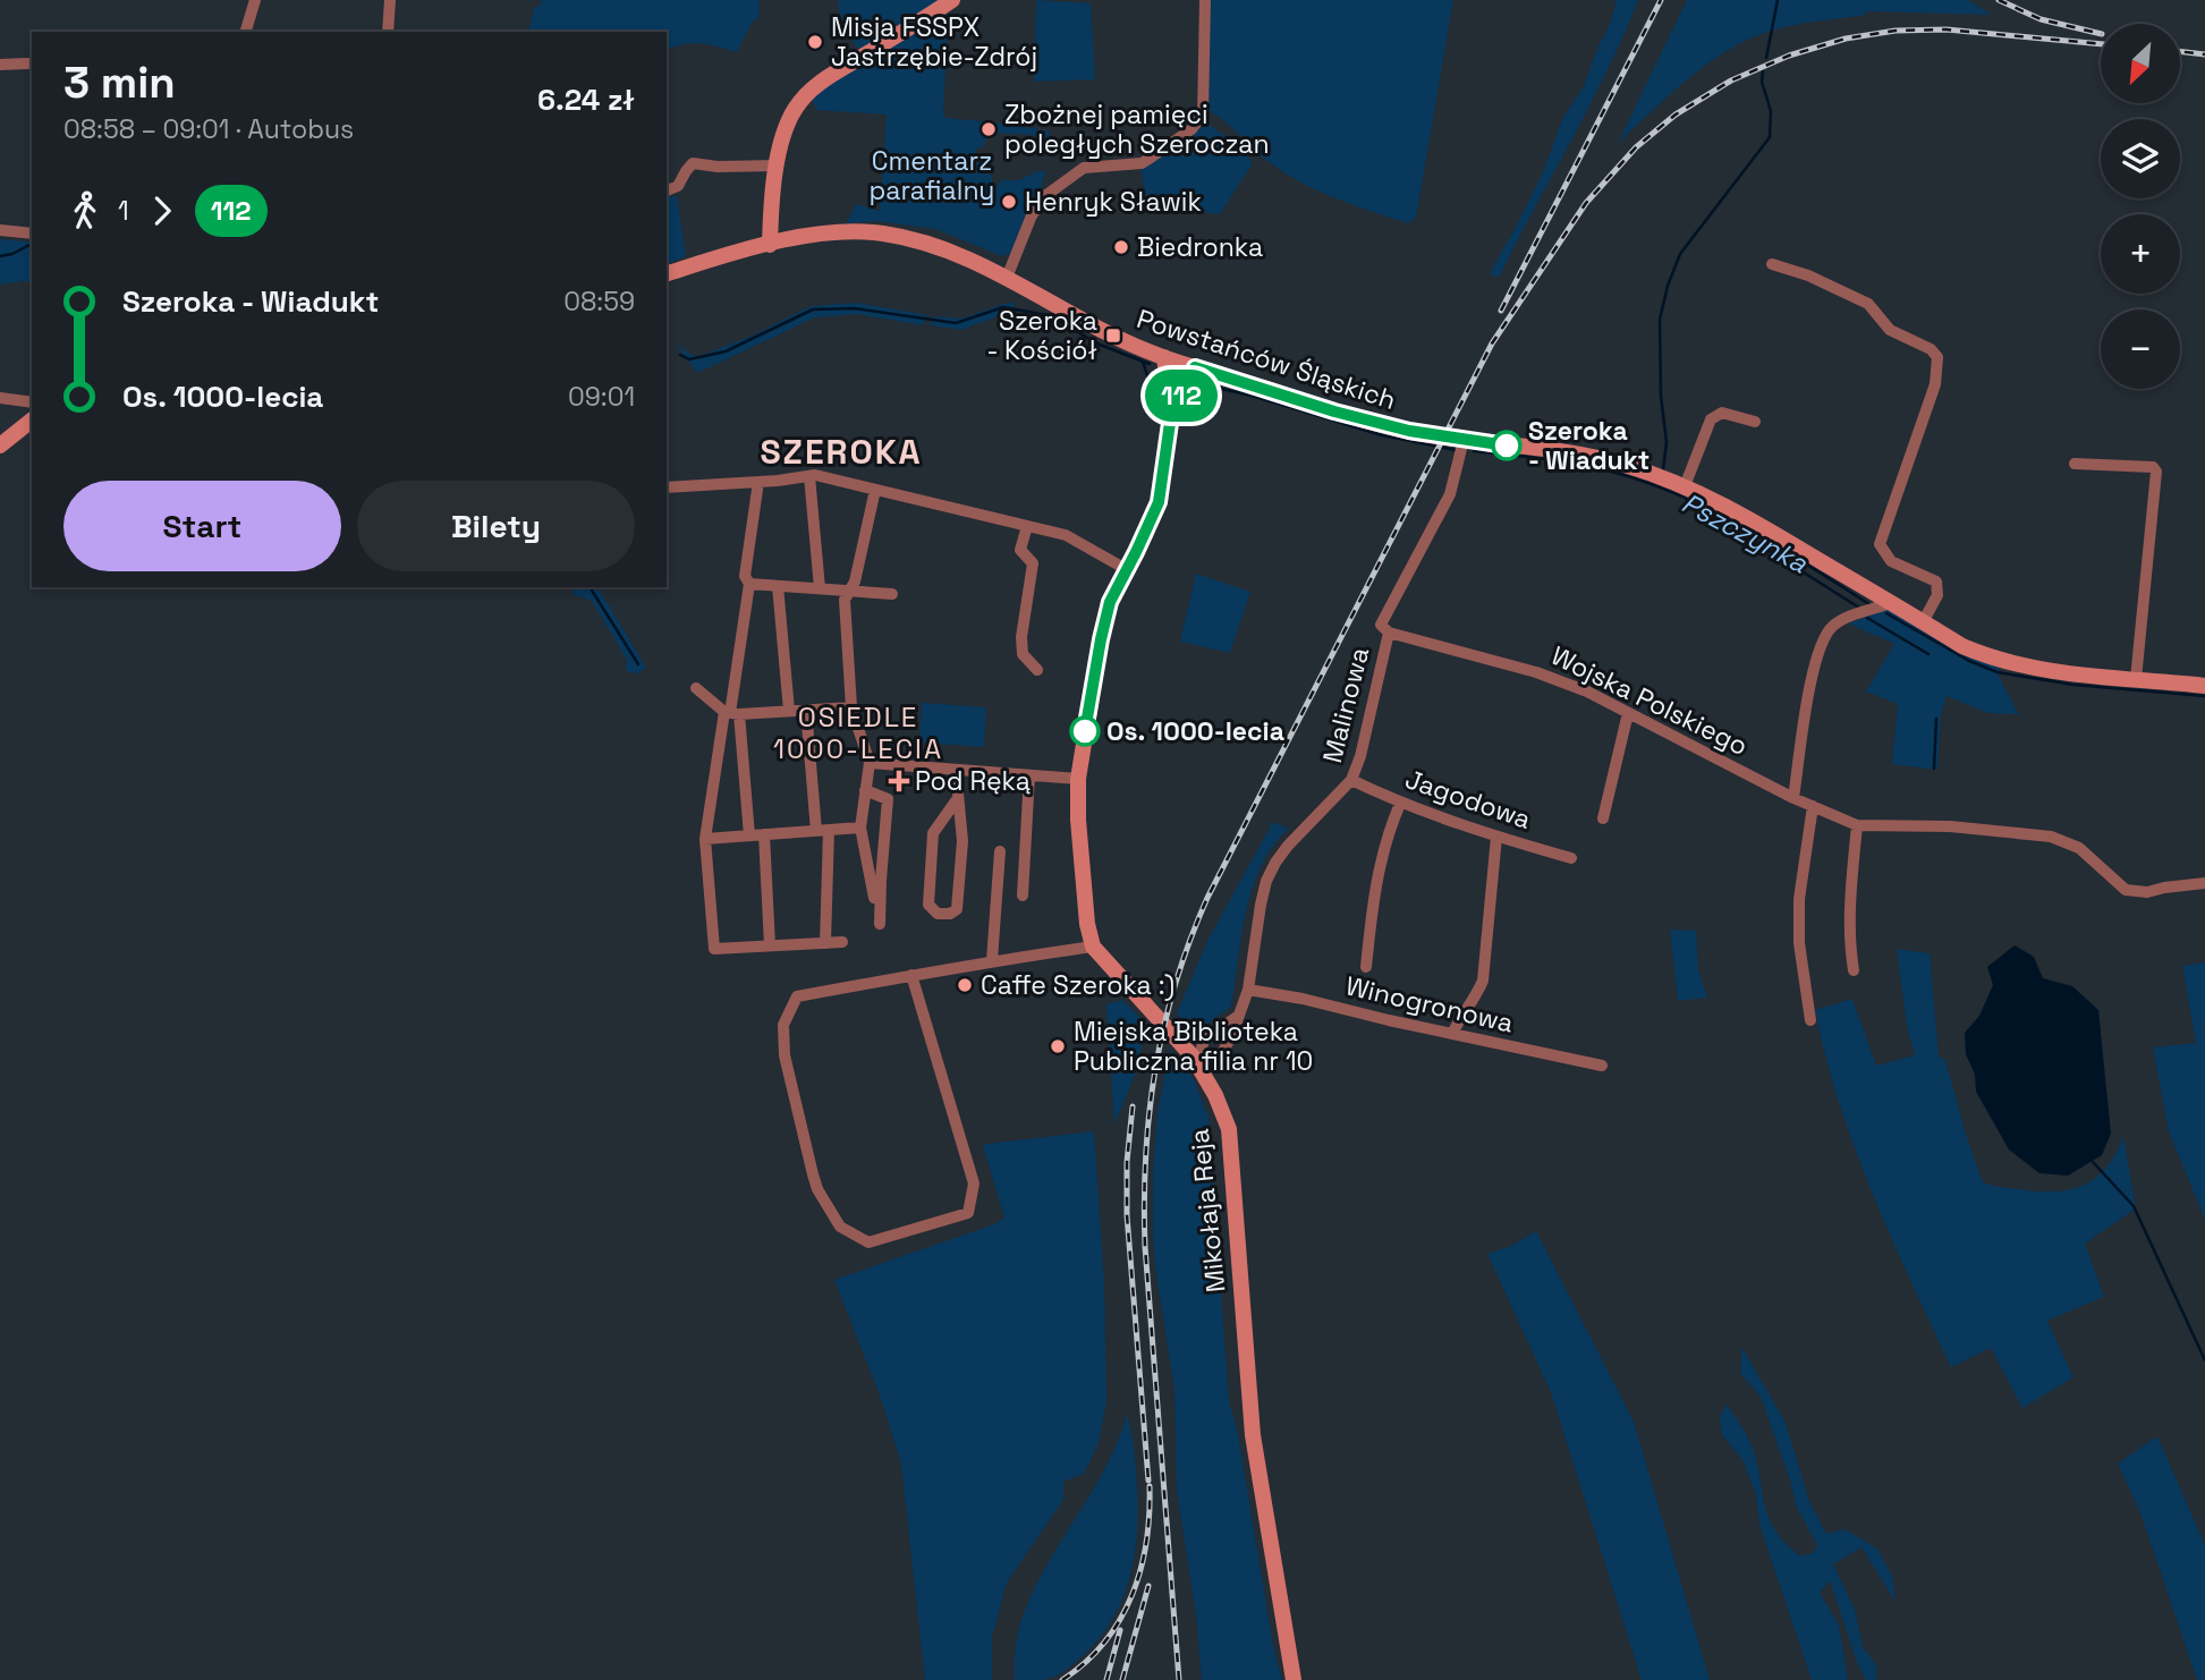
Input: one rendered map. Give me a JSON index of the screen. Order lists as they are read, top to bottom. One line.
{"streets":{"street":["Powstańców Śląskich","Wojska Polskiego","Malinowa","Jagodowa","Winogronowa","Mikołaja Reja"]},"crossings":[["Powstańców Śląskich","Malinowa"],["Wojska Polskiego","Malinowa"],["Malinowa","Jagodowa"],["Malinowa","Winogronowa"]],"districts":["SZEROKA","OSIEDLE 1000-LECIA"],"water":["Pszczynka"],"parks":["Cmentarz parafialny"],"places":{"other":["Misja FSSPX Jastrzębie-Zdrój","Zbożnej pamięci poległych Szeroczan","Henryk Sławik","Biedronka","Szeroka - Wiadukt","Os. 1000-lecia","Caffe Szeroka :)","Miejska Biblioteka Publiczna filia nr 10"],"transit":["Szeroka - Kościół"],"health":["Pod Ręką"]},"lines":["bus line 112"],"north":"bottom left","page":{"on_map":"112","map_buttons":["+","−"],"heading":["3 min","08:58 – 09:01 · Autobus","6.24 zł"],"legs":["1","112"],"list":[{"name":"Szeroka - Wiadukt","value":"08:59"},{"name":"Os. 1000-lecia","value":"09:01"}],"buttons":["Start","Bilety"]}}
